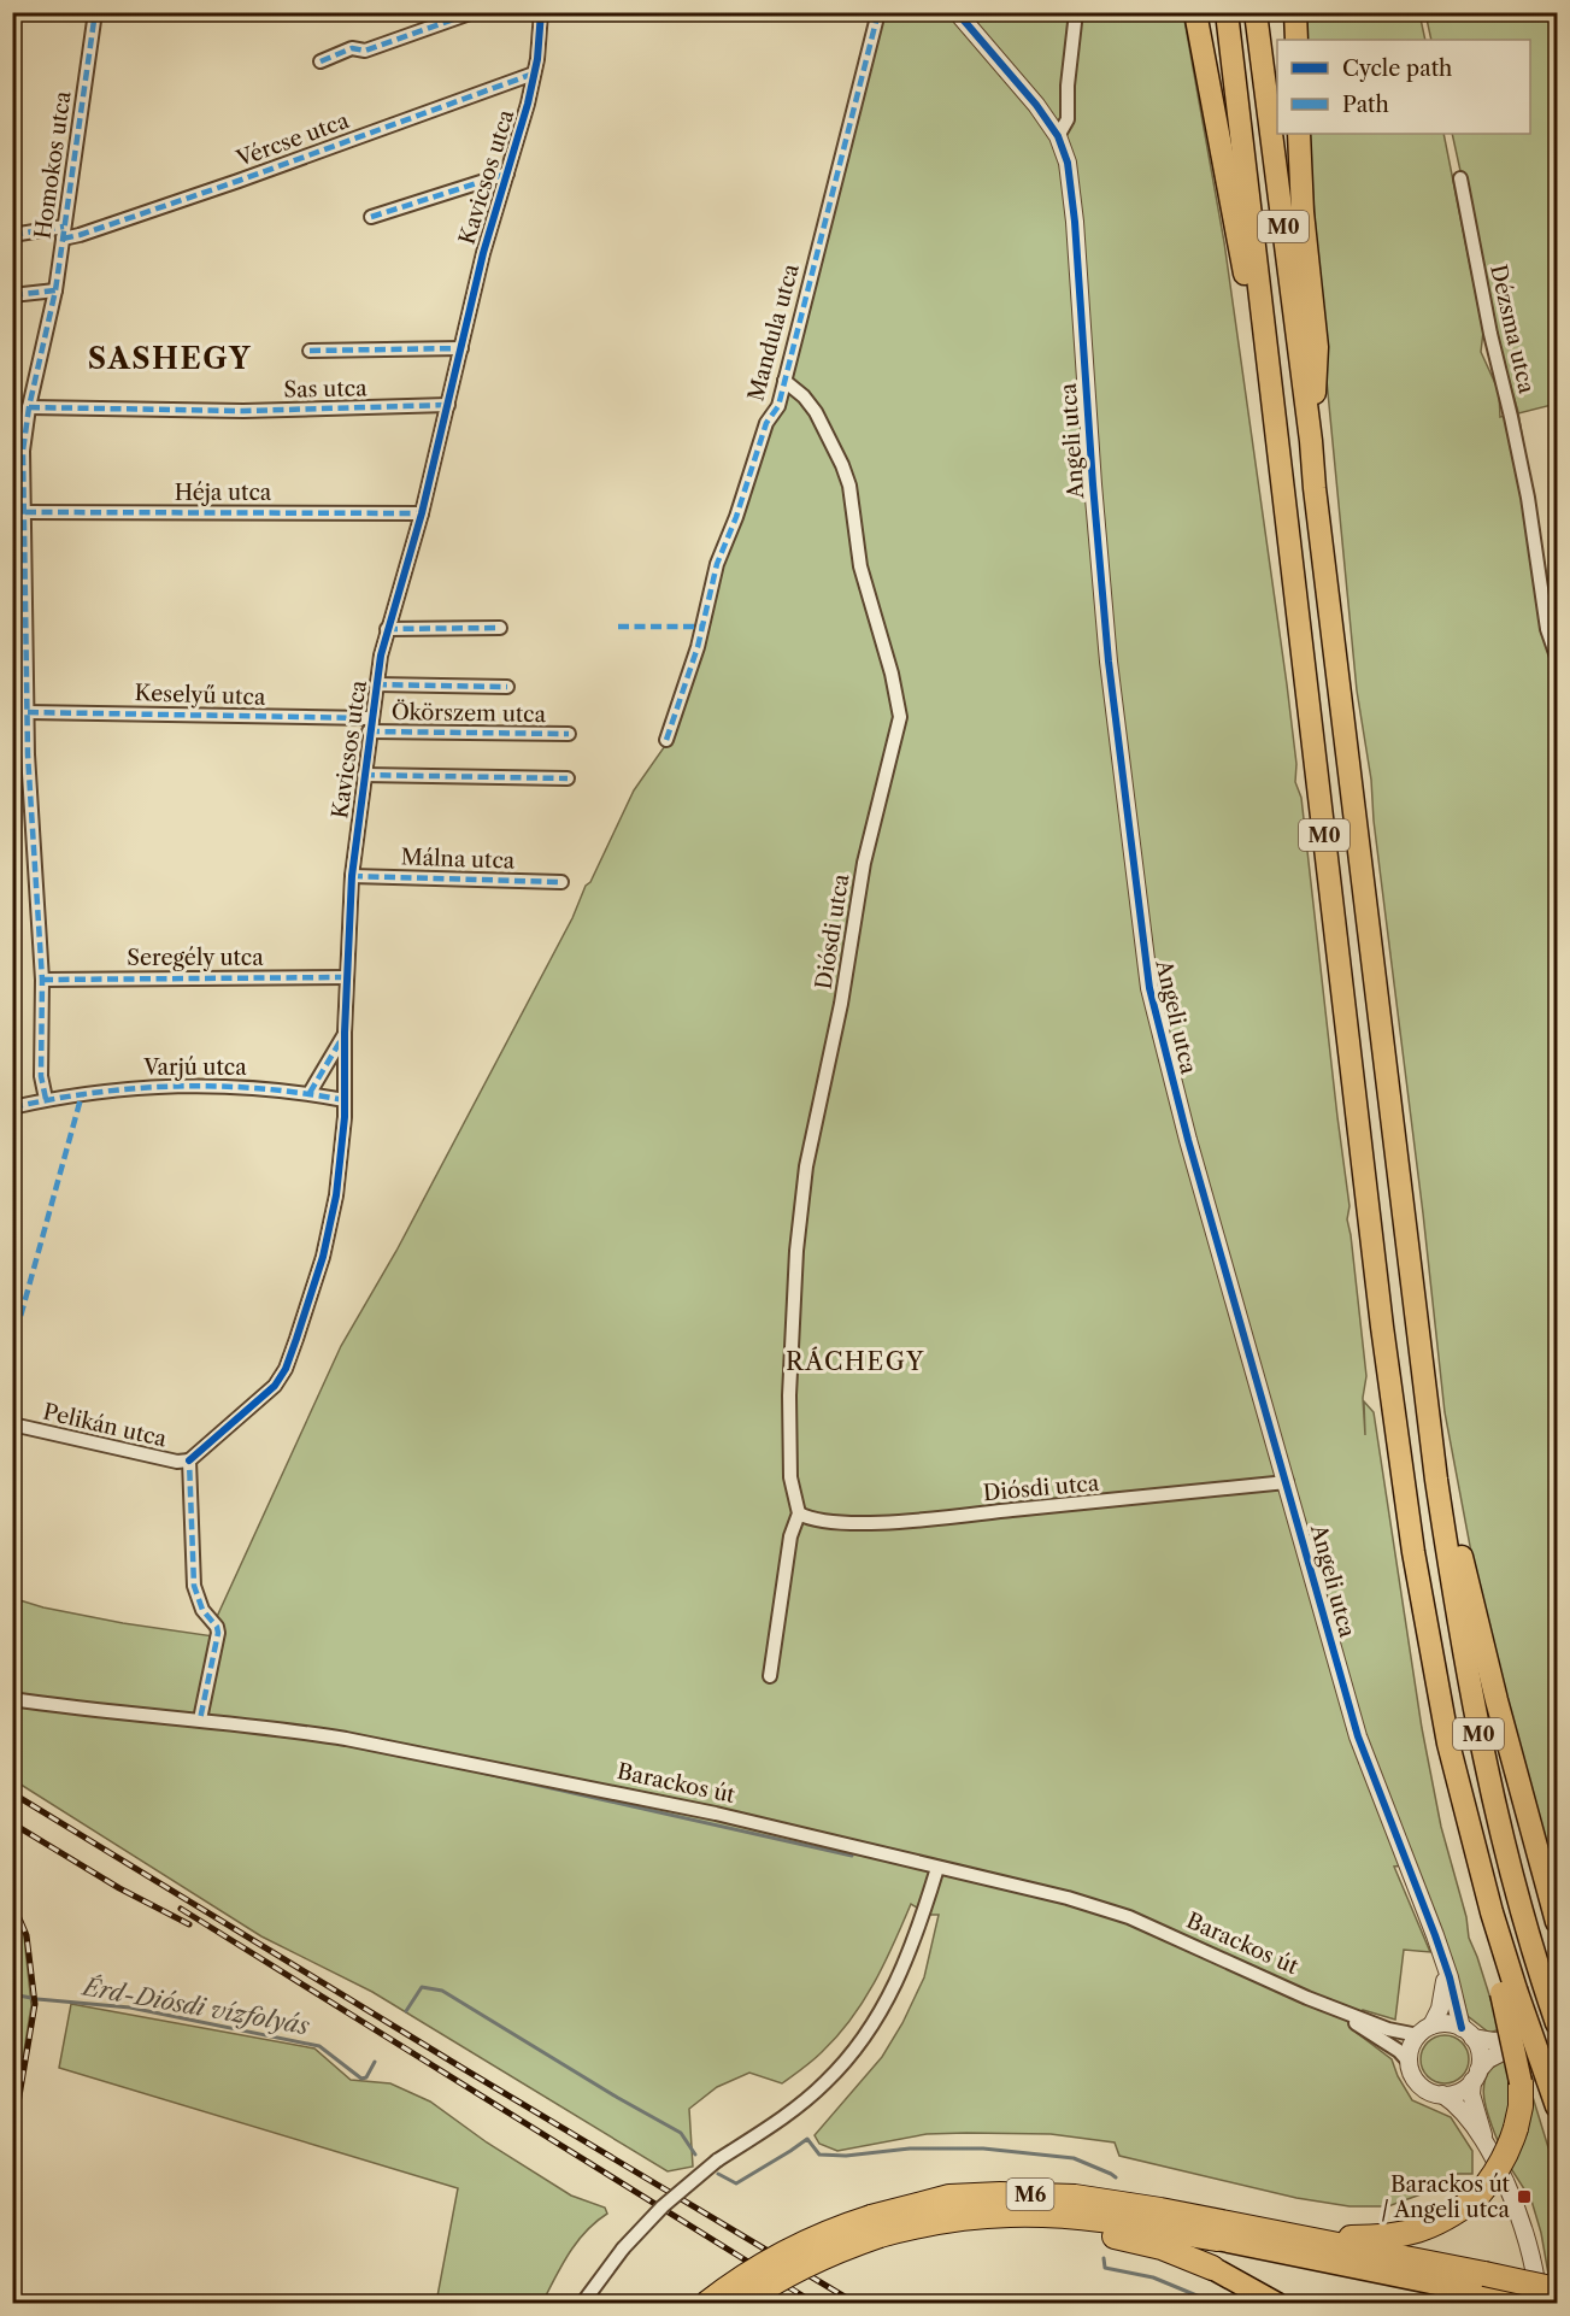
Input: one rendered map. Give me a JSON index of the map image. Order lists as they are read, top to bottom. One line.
{"streets":{"highway":["M0","M6"],"street":["Vércse utca","Homokos utca","Kavicsos utca","Dézsma utca","Mandula utca","Sas utca","Angeli utca","Héja utca","Keselyű utca","Ökörszem utca","Málna utca","Diósdi utca","Seregély utca","Varjú utca","Pelikán utca","Barackos út"]},"crossings":[["Vércse utca","Homokos utca"],["Vércse utca","Kavicsos utca"],["Homokos utca","Sas utca"],["Homokos utca","Héja utca"],["Homokos utca","Keselyű utca"],["Homokos utca","Seregély utca"],["Homokos utca","Varjú utca"],["Kavicsos utca","Sas utca"],["Kavicsos utca","Héja utca"],["Kavicsos utca","Keselyű utca"],["Kavicsos utca","Ökörszem utca"],["Kavicsos utca","Málna utca"],["Kavicsos utca","Seregély utca"],["Kavicsos utca","Varjú utca"],["Kavicsos utca","Pelikán utca"],["Mandula utca","Diósdi utca"],["Angeli utca","Diósdi utca"],["Angeli utca","Barackos út"],["Keselyű utca","Ökörszem utca"]],"districts":["SASHEGY","RÁCHEGY"],"water":["Érd-Diósdi vízfolyás"],"places":{"transit":["Barackos út / Angeli utca"]},"legend":["Cycle path","Path"]}
